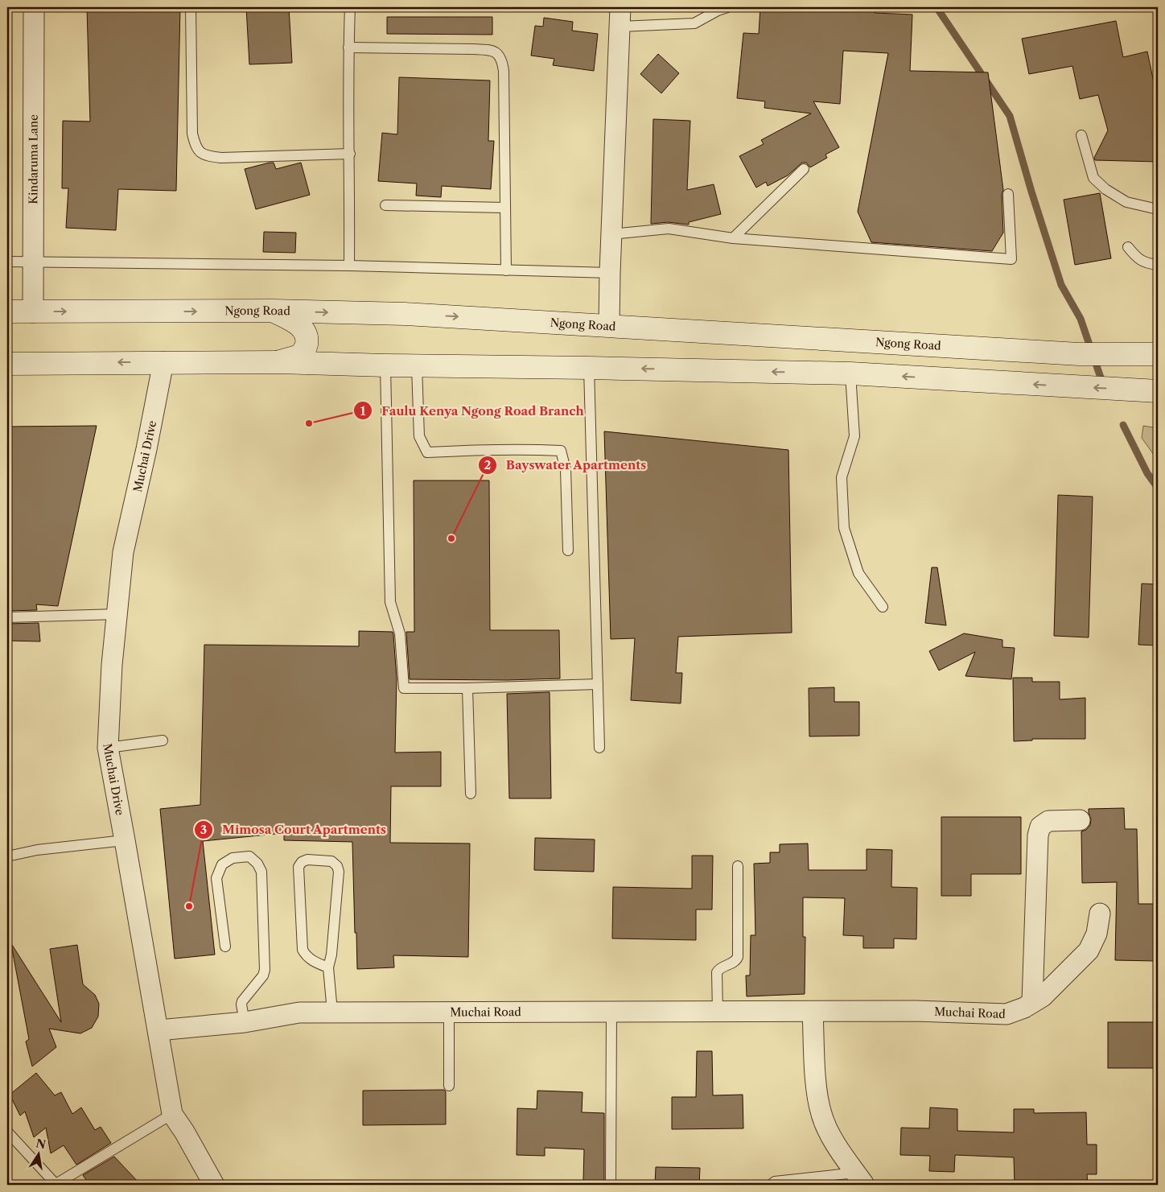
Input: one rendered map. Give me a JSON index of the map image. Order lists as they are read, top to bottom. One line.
{"streets":{"main road":["Ngong Road"],"street":["Kindaruma Lane","Muchai Drive","Muchai Road"]},"crossings":[["Kindaruma Lane","Ngong Road"],["Muchai Drive","Muchai Road"]],"places":["Faulu Kenya Ngong Road Branch","Bayswater Apartments","Mimosa Court Apartments"],"north":"top"}
